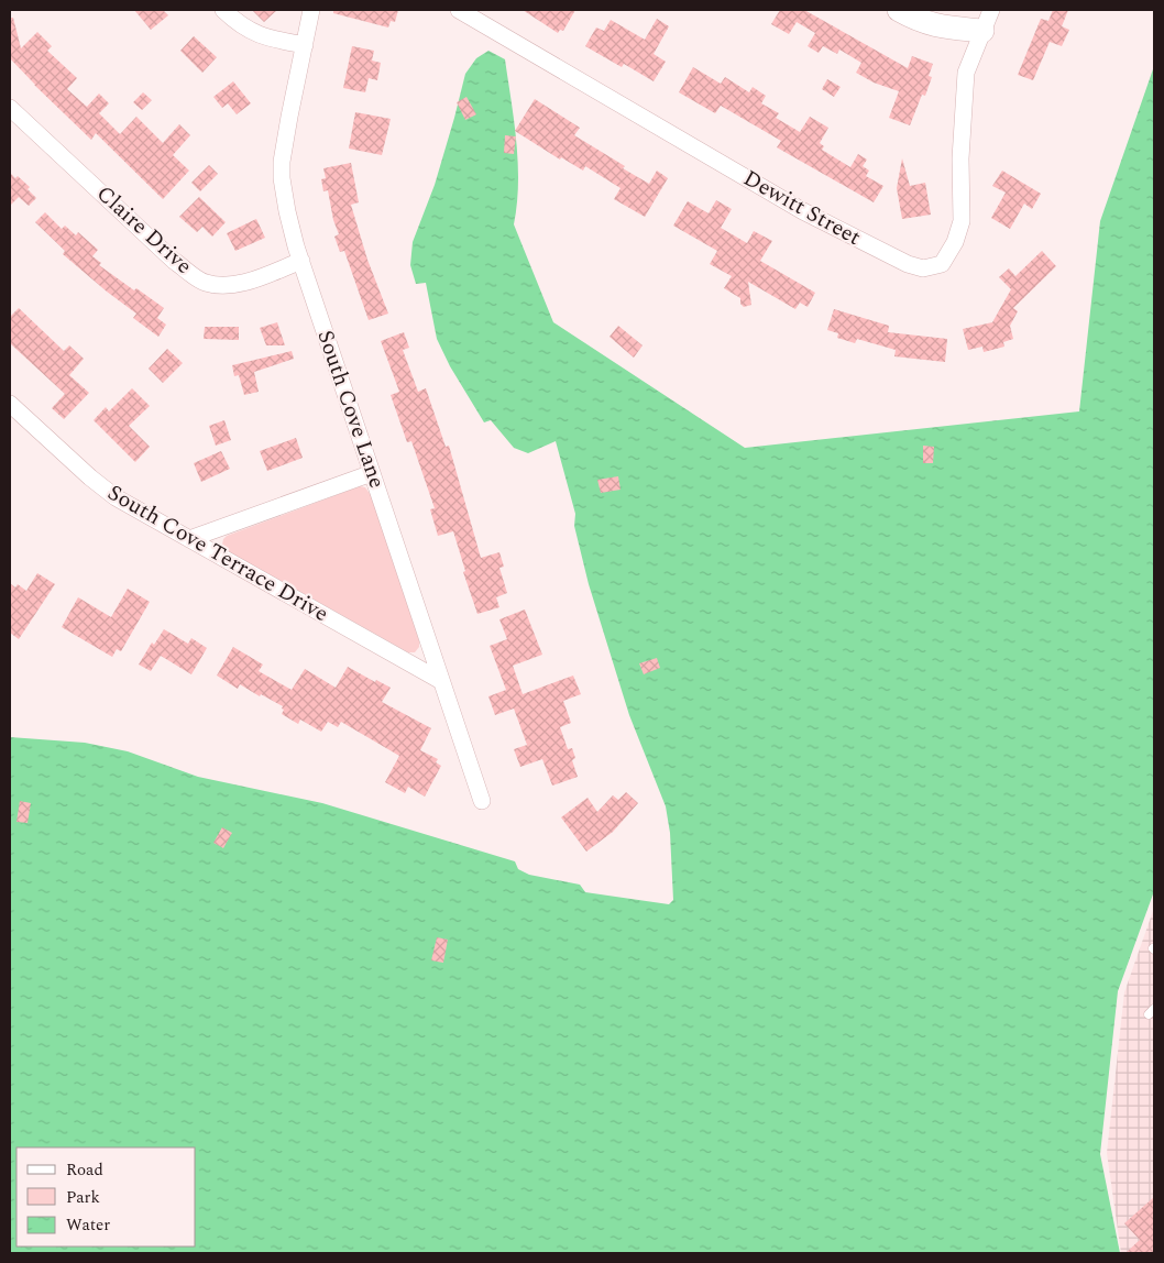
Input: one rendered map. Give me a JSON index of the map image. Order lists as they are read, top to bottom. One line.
{"streets":{"street":["Dewitt Street","Claire Drive","South Cove Lane","South Cove Terrace Drive"]},"crossings":[["Claire Drive","South Cove Lane"],["South Cove Lane","South Cove Terrace Drive"]],"legend":["Road","Park","Water"]}
